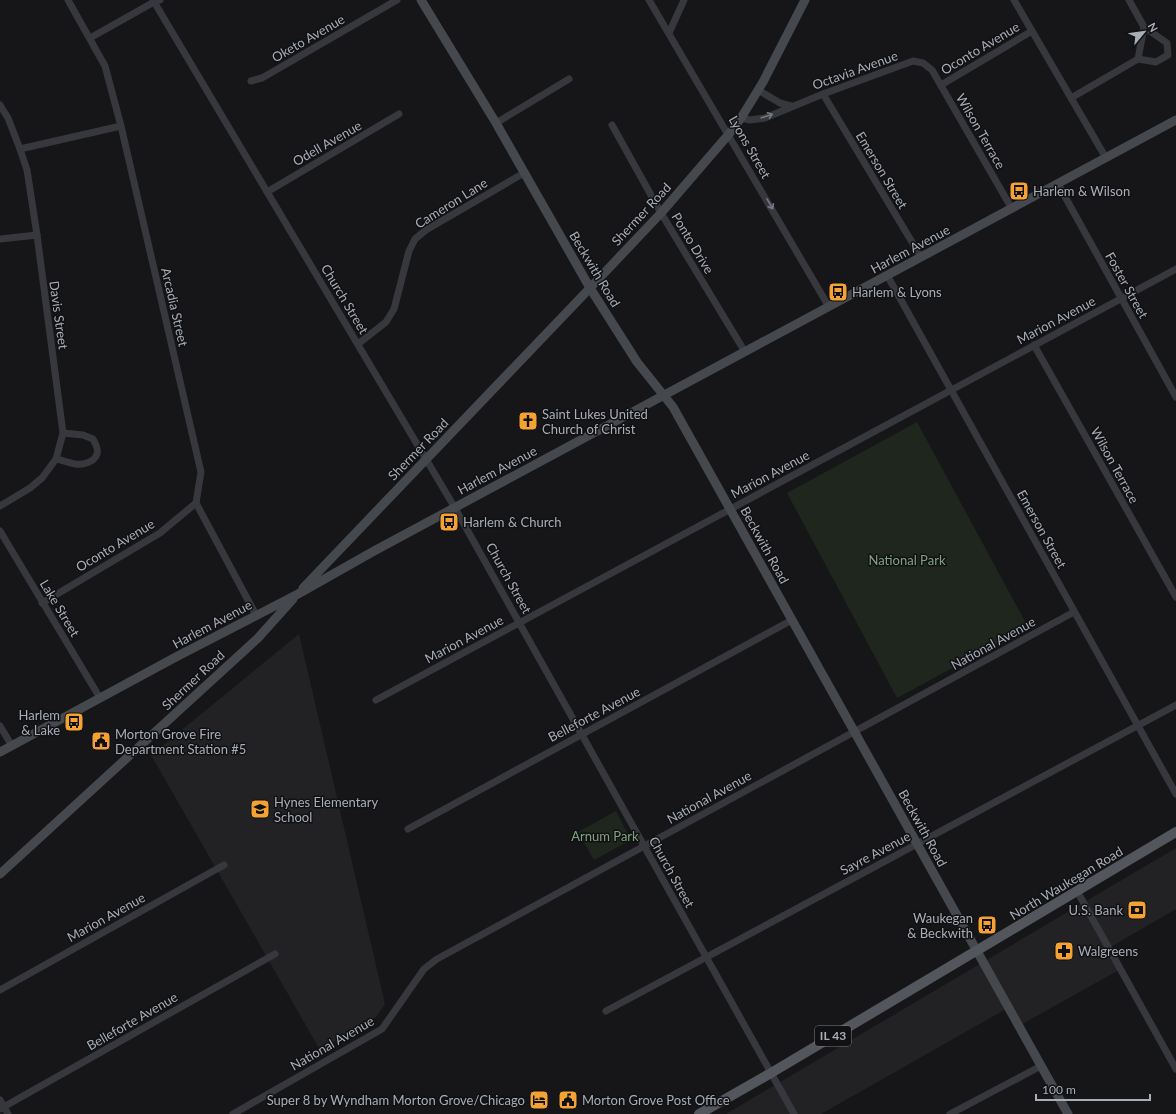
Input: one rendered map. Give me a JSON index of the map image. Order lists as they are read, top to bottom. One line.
{"streets":{"main road":["Shermer Road","Harlem Avenue","Beckwith Road","North Waukegan Road","IL 43"],"street":["Oketo Avenue","Oconto Avenue","Octavia Avenue","Wilson Terrace","Odell Avenue","Lyons Street","Emerson Street","Cameron Lane","Ponto Drive","Foster Street","Church Street","Arcadia Street","Davis Street","Marion Avenue","Lake Street","National Avenue","Belleforte Avenue","Sayre Avenue"]},"crossings":[["Oconto Avenue","Octavia Avenue"],["Oconto Avenue","Wilson Terrace"],["Oconto Avenue","Arcadia Street"],["Oconto Avenue","Lake Street"],["Octavia Avenue","Wilson Terrace"],["Octavia Avenue","Emerson Street"],["Octavia Avenue","Shermer Road"],["Wilson Terrace","Harlem Avenue"],["Wilson Terrace","Marion Avenue"],["Odell Avenue","Church Street"],["Lyons Street","Shermer Road"],["Lyons Street","Harlem Avenue"],["Emerson Street","Harlem Avenue"],["Emerson Street","Marion Avenue"],["Emerson Street","National Avenue"],["Emerson Street","Sayre Avenue"],["Cameron Lane","Beckwith Road"],["Cameron Lane","Church Street"],["Shermer Road","Ponto Drive"],["Shermer Road","Harlem Avenue"],["Shermer Road","Beckwith Road"],["Shermer Road","Church Street"],["Ponto Drive","Harlem Avenue"],["Harlem Avenue","Beckwith Road"],["Harlem Avenue","Foster Street"],["Harlem Avenue","Church Street"],["Harlem Avenue","Lake Street"],["Beckwith Road","Marion Avenue"],["Beckwith Road","National Avenue"],["Beckwith Road","Belleforte Avenue"],["Beckwith Road","Sayre Avenue"],["Beckwith Road","North Waukegan Road"],["Foster Street","Marion Avenue"],["Church Street","Marion Avenue"],["Church Street","National Avenue"],["Church Street","Belleforte Avenue"],["Church Street","Sayre Avenue"],["Church Street","North Waukegan Road"]],"one_way":["Lyons Street"],"parks":["National Park","Arnum Park"],"places":{"bus stop":["Harlem & Wilson","Harlem & Lyons","Harlem & Church","Harlem & Lake","Waukegan & Beckwith"],"church":["Saint Lukes United Church of Christ"],"public building":["Morton Grove Fire Department Station #5","Morton Grove Post Office"],"school or university":["Hynes Elementary School"],"bank":["U.S. Bank"],"pharmacy":["Walgreens"],"hotel":["Super 8 by Wyndham Morton Grove/Chicago"]},"scale_bar":"100 m","north":"top right"}
